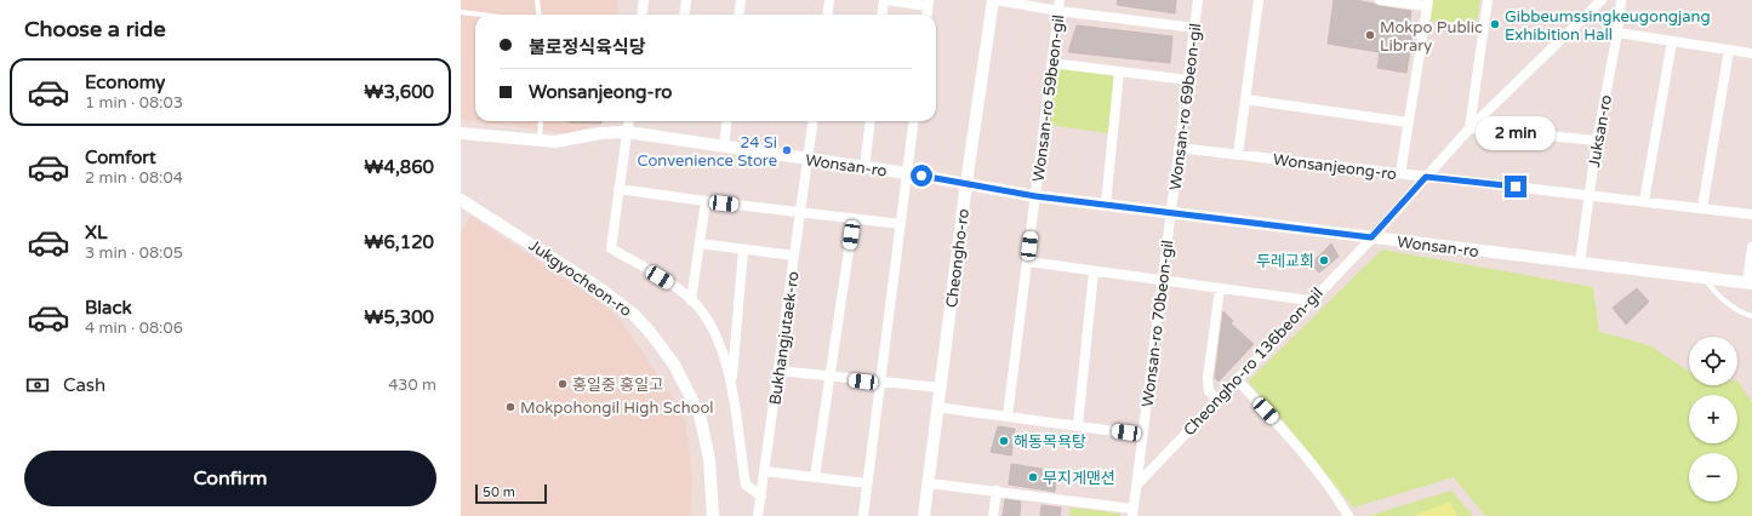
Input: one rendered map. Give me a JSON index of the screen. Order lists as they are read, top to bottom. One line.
{"streets":{"street":["Wonsan-ro 59beon-gil","Wonsan-ro 69beon-gil","Juksan-ro","Wonsan-ro","Wonsanjeong-ro","Cheongho-ro","Jukgyocheon-ro","Wonsan-ro 70beon-gil","Bukhangjutaek-ro","Cheongho-ro 136beon-gil"]},"crossings":[["Wonsan-ro 59beon-gil","Wonsan-ro"],["Wonsan-ro 69beon-gil","Wonsan-ro"],["Wonsan-ro 69beon-gil","Wonsanjeong-ro"],["Wonsan-ro 69beon-gil","Wonsan-ro 70beon-gil"],["Juksan-ro","Wonsan-ro"],["Juksan-ro","Wonsanjeong-ro"],["Wonsan-ro","Cheongho-ro"],["Wonsan-ro","Wonsan-ro 70beon-gil"],["Wonsan-ro","Bukhangjutaek-ro"],["Wonsan-ro","Cheongho-ro 136beon-gil"],["Wonsanjeong-ro","Cheongho-ro 136beon-gil"],["Wonsan-ro 70beon-gil","Cheongho-ro 136beon-gil"]],"places":["Gibbeumssingkeugongjang Exhibition Hall","Mokpo Public Library","24 Si Convenience Store","두레교회","홍일중 홍일고","Mokpohongil High School","해동목욕탕","무지게맨션"],"scale_bar":"50 m","page":{"heading":"Choose a ride","banner":["불로정식육식당","Wonsanjeong-ro"],"list":[{"name":"Economy","note":"1 min · 08:03","value":"₩3,600"},{"name":"Comfort","note":"2 min · 08:04","value":"₩4,860"},{"name":"XL","note":"3 min · 08:05","value":"₩6,120"},{"name":"Black","note":"4 min · 08:06","value":"₩5,300"}],"bubble":"2 min","map_buttons":["+","−"],"pay":["Cash","430 m"],"buttons":"Confirm","scale":"50 m"}}
